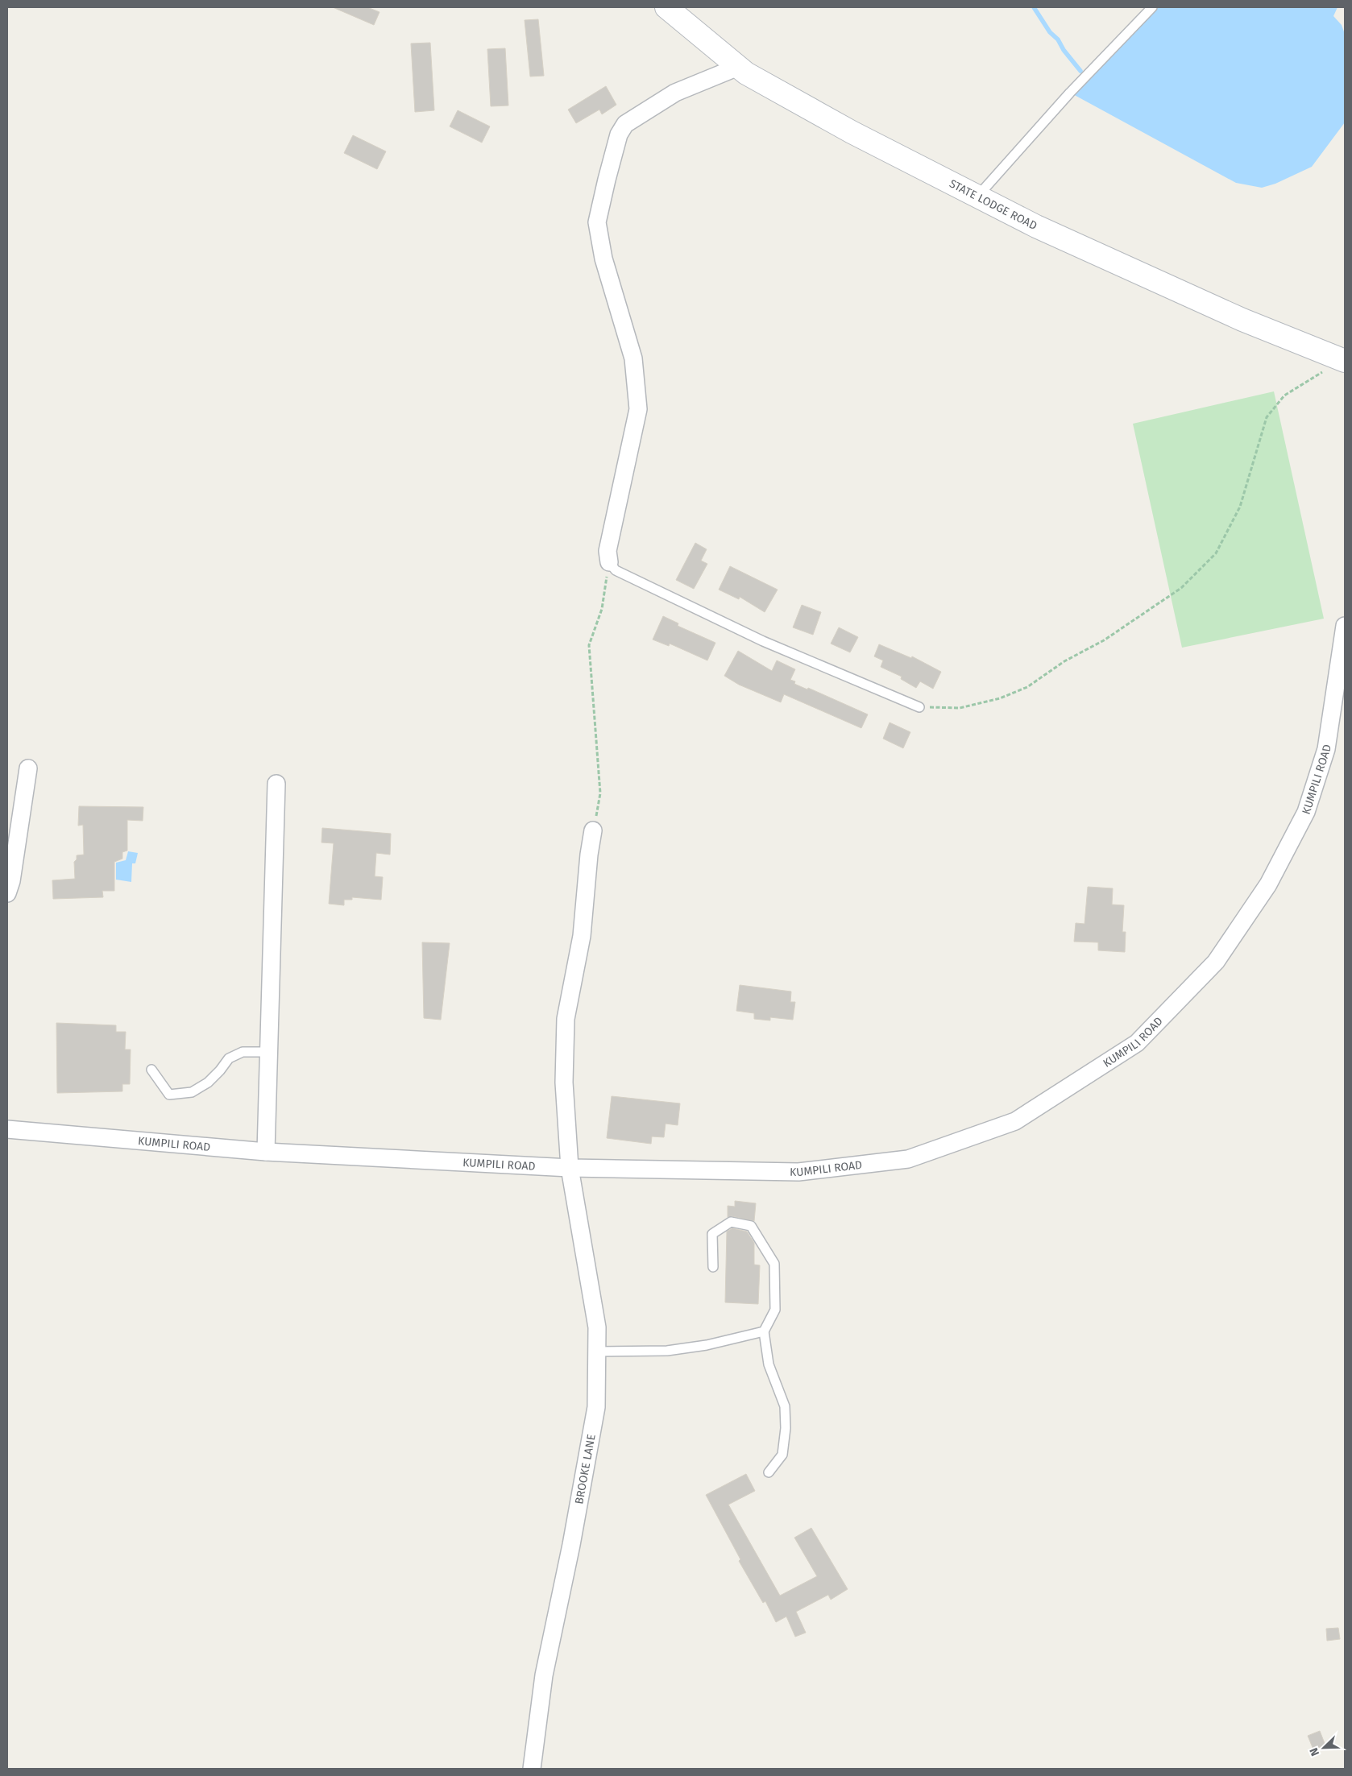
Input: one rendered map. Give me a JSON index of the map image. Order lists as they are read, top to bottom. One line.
{"streets":{"street":["STATE LODGE ROAD","KUMPILI ROAD","BROOKE LANE"]},"crossings":[["KUMPILI ROAD","BROOKE LANE"]],"north":"bottom left"}
